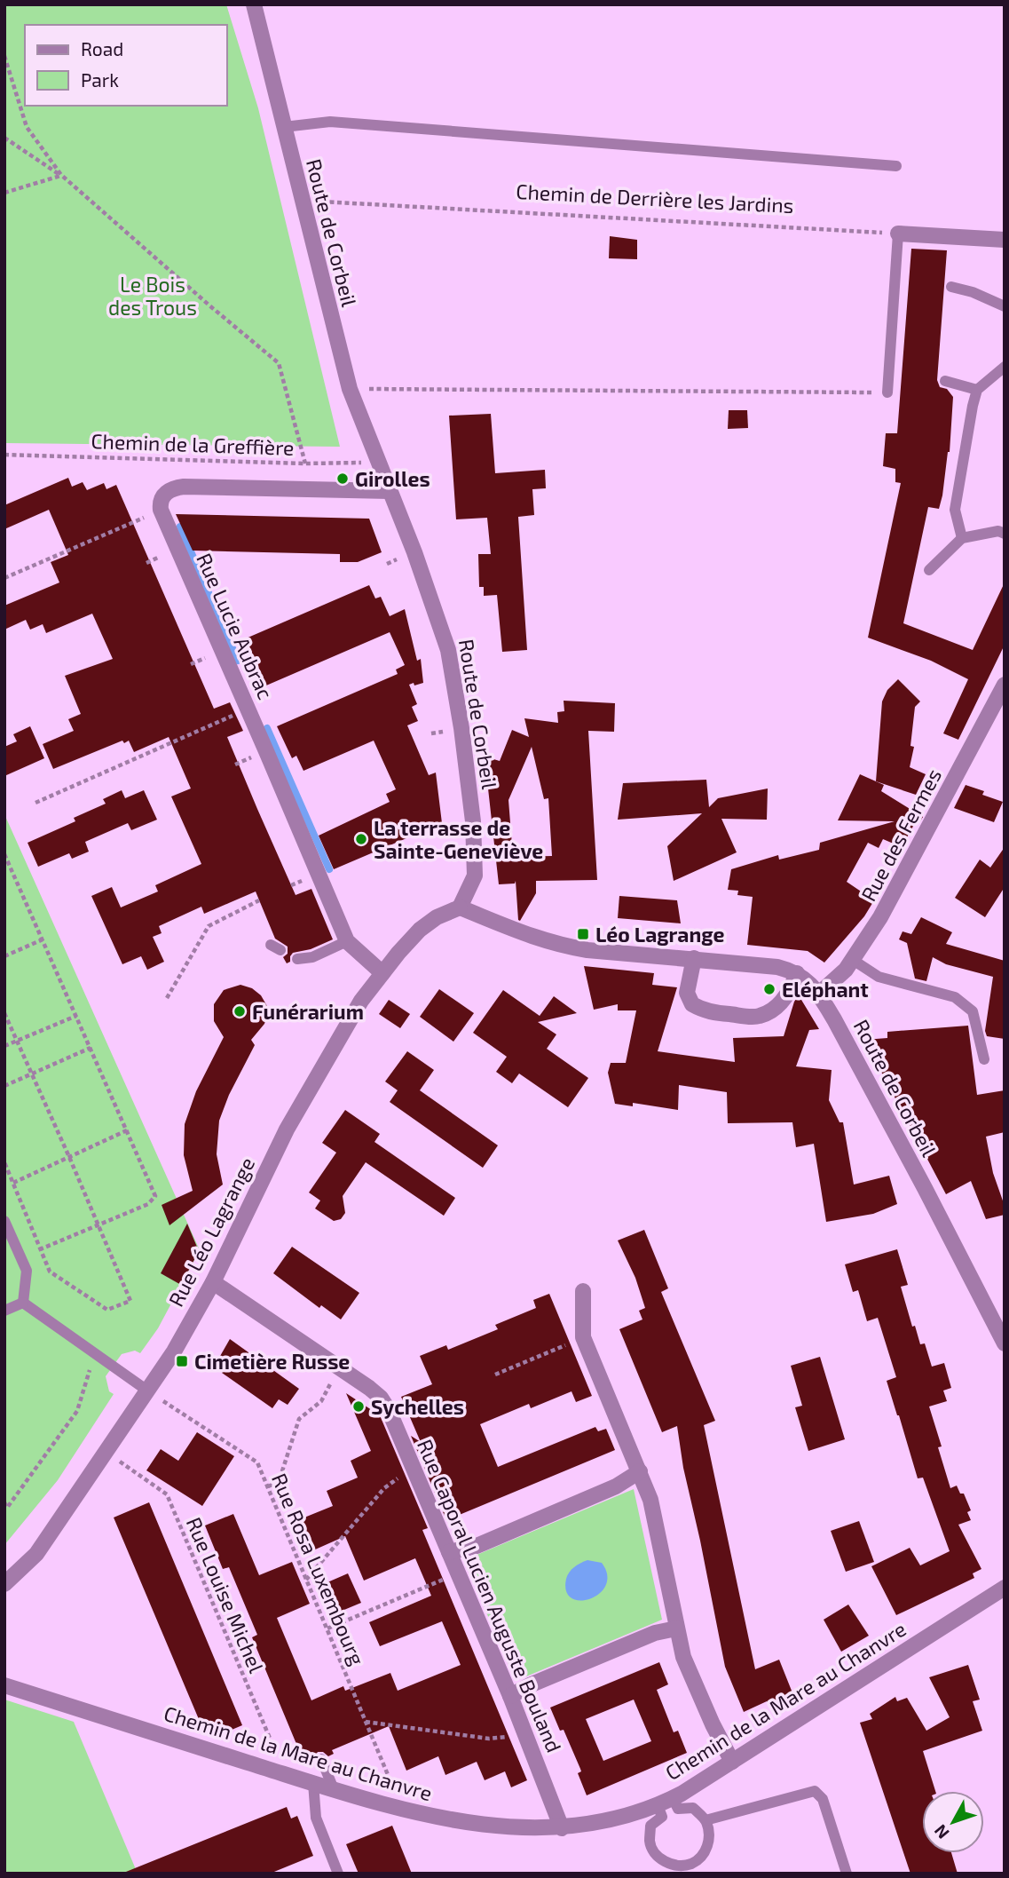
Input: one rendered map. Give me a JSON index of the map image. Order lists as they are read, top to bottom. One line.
{"streets":{"street":["Route de Corbeil","Rue Lucie Aubrac","Rue des Fermes","Rue Léo Lagrange","Rue Caporal Lucien Auguste Bouland","Chemin de la Mare au Chanvre"],"path":["Chemin de Derrière les Jardins","Chemin de la Greffière","Rue Rosa Luxembourg","Rue Louise Michel"]},"crossings":[["Chemin de Derrière les Jardins","Route de Corbeil"],["Route de Corbeil","Chemin de la Greffière"],["Route de Corbeil","Rue des Fermes"],["Route de Corbeil","Rue Léo Lagrange"],["Rue Lucie Aubrac","Rue Léo Lagrange"],["Rue Léo Lagrange","Rue Rosa Luxembourg"],["Rue Léo Lagrange","Rue Louise Michel"],["Rue Léo Lagrange","Rue Caporal Lucien Auguste Bouland"],["Rue Rosa Luxembourg","Chemin de la Mare au Chanvre"],["Rue Louise Michel","Chemin de la Mare au Chanvre"],["Rue Caporal Lucien Auguste Bouland","Chemin de la Mare au Chanvre"]],"parks":["Le Bois des Trous"],"places":{"other":["Girolles","La terrasse de Sainte-Geneviève","Eléphant","Funérarium","Sychelles"],"transit":["Léo Lagrange","Cimetière Russe"]},"legend":["Road","Park"],"north":"bottom left"}
